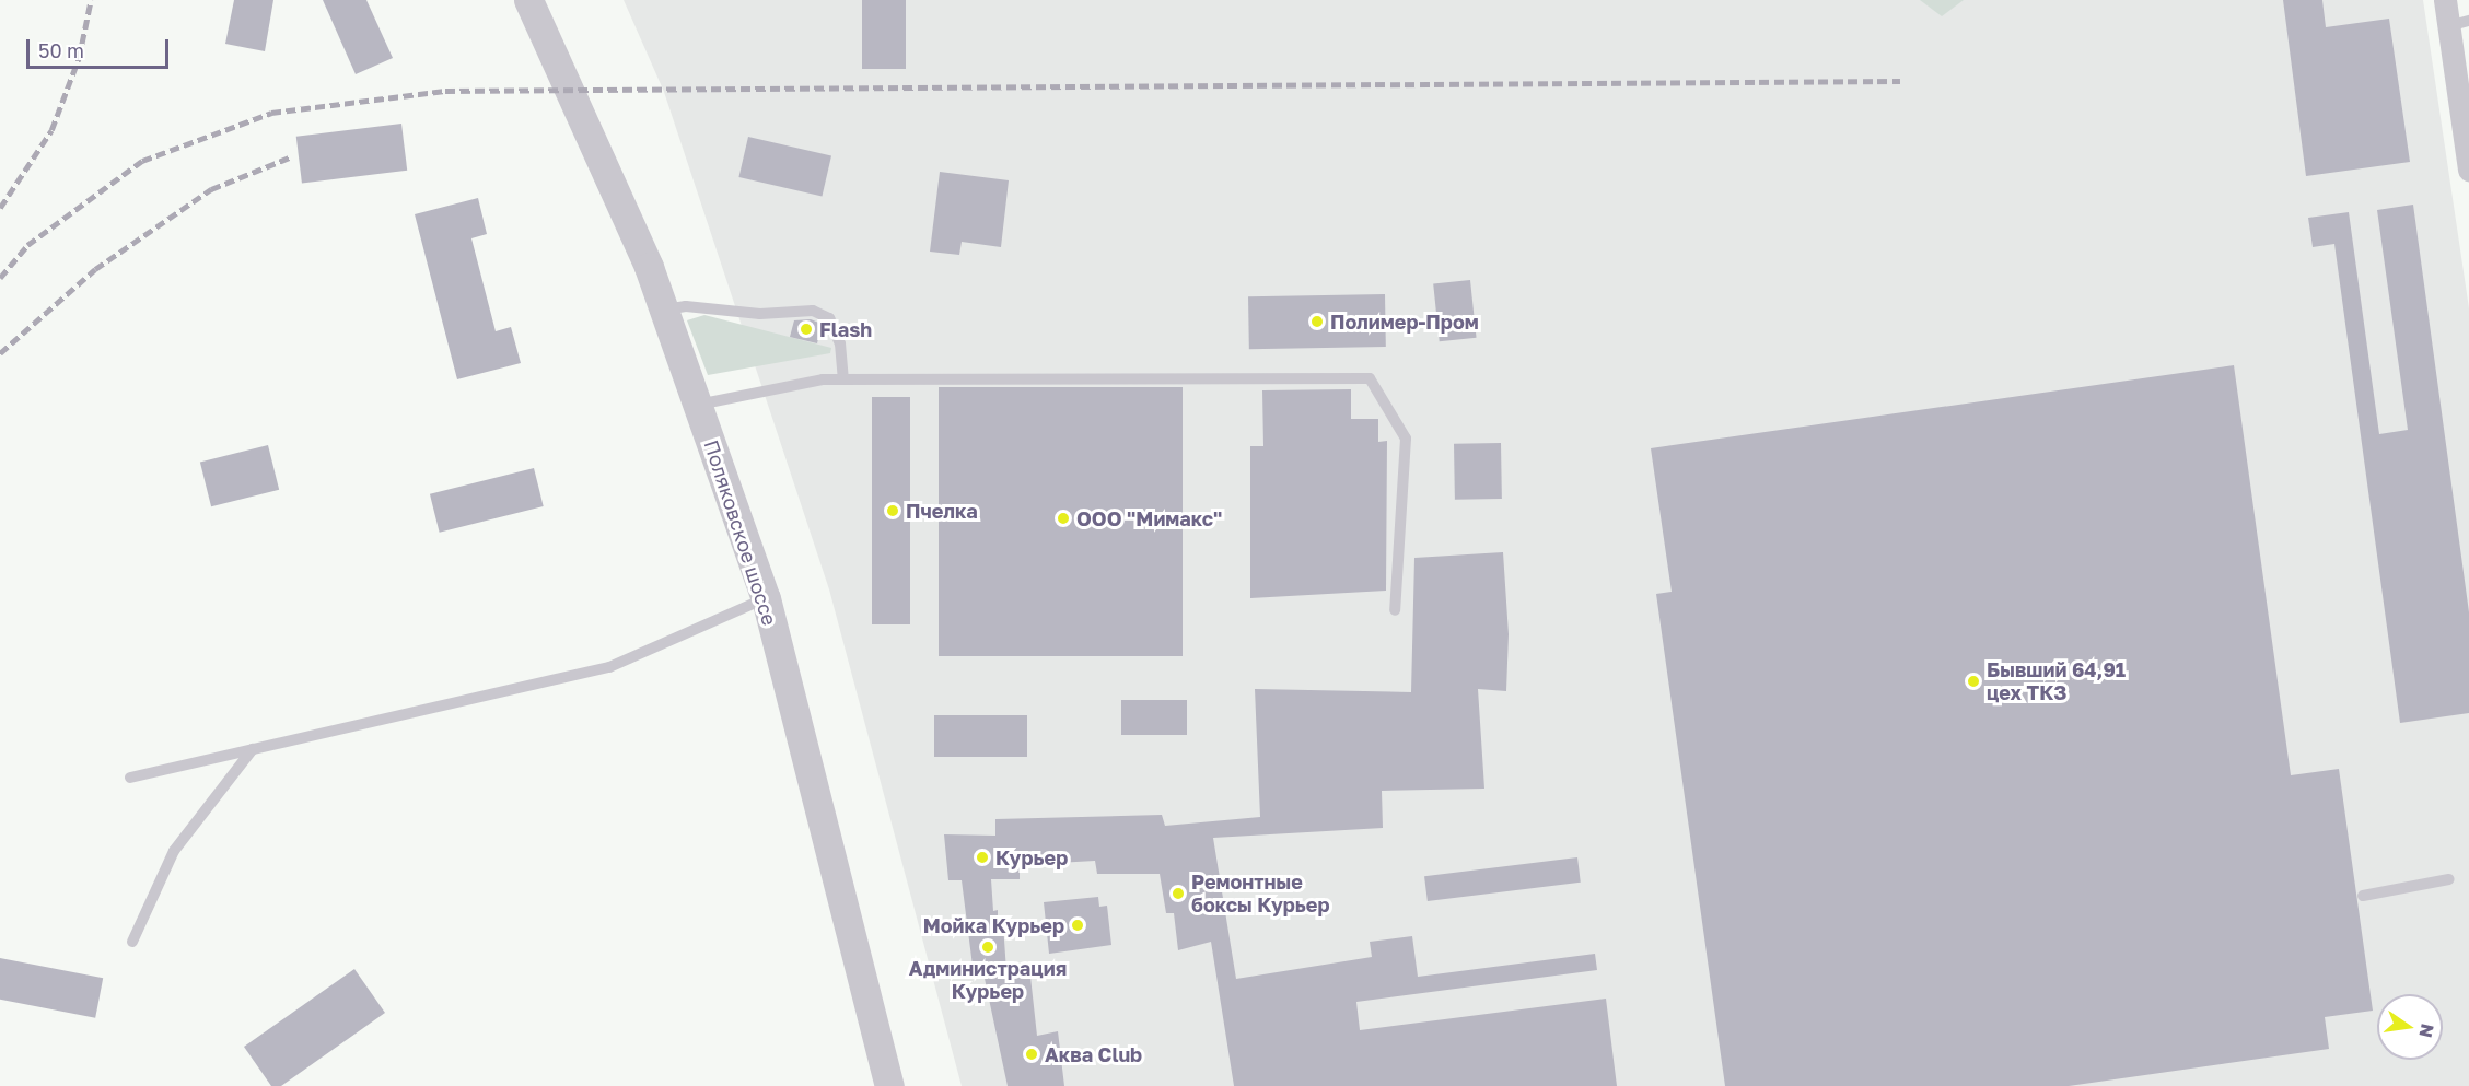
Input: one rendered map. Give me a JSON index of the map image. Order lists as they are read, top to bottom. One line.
{"streets":{"street":["Поляковское шоссе"]},"places":["Полимер-Пром","Flash","Пчелка","ООО \"Мимакс\"","Бывший 64,91 цех ТКЗ","Курьер","Ремонтные боксы Курьер","Мойка Курьер","Администрация Курьер","Аква Club"],"scale_bar":"50 m","north":"right"}
